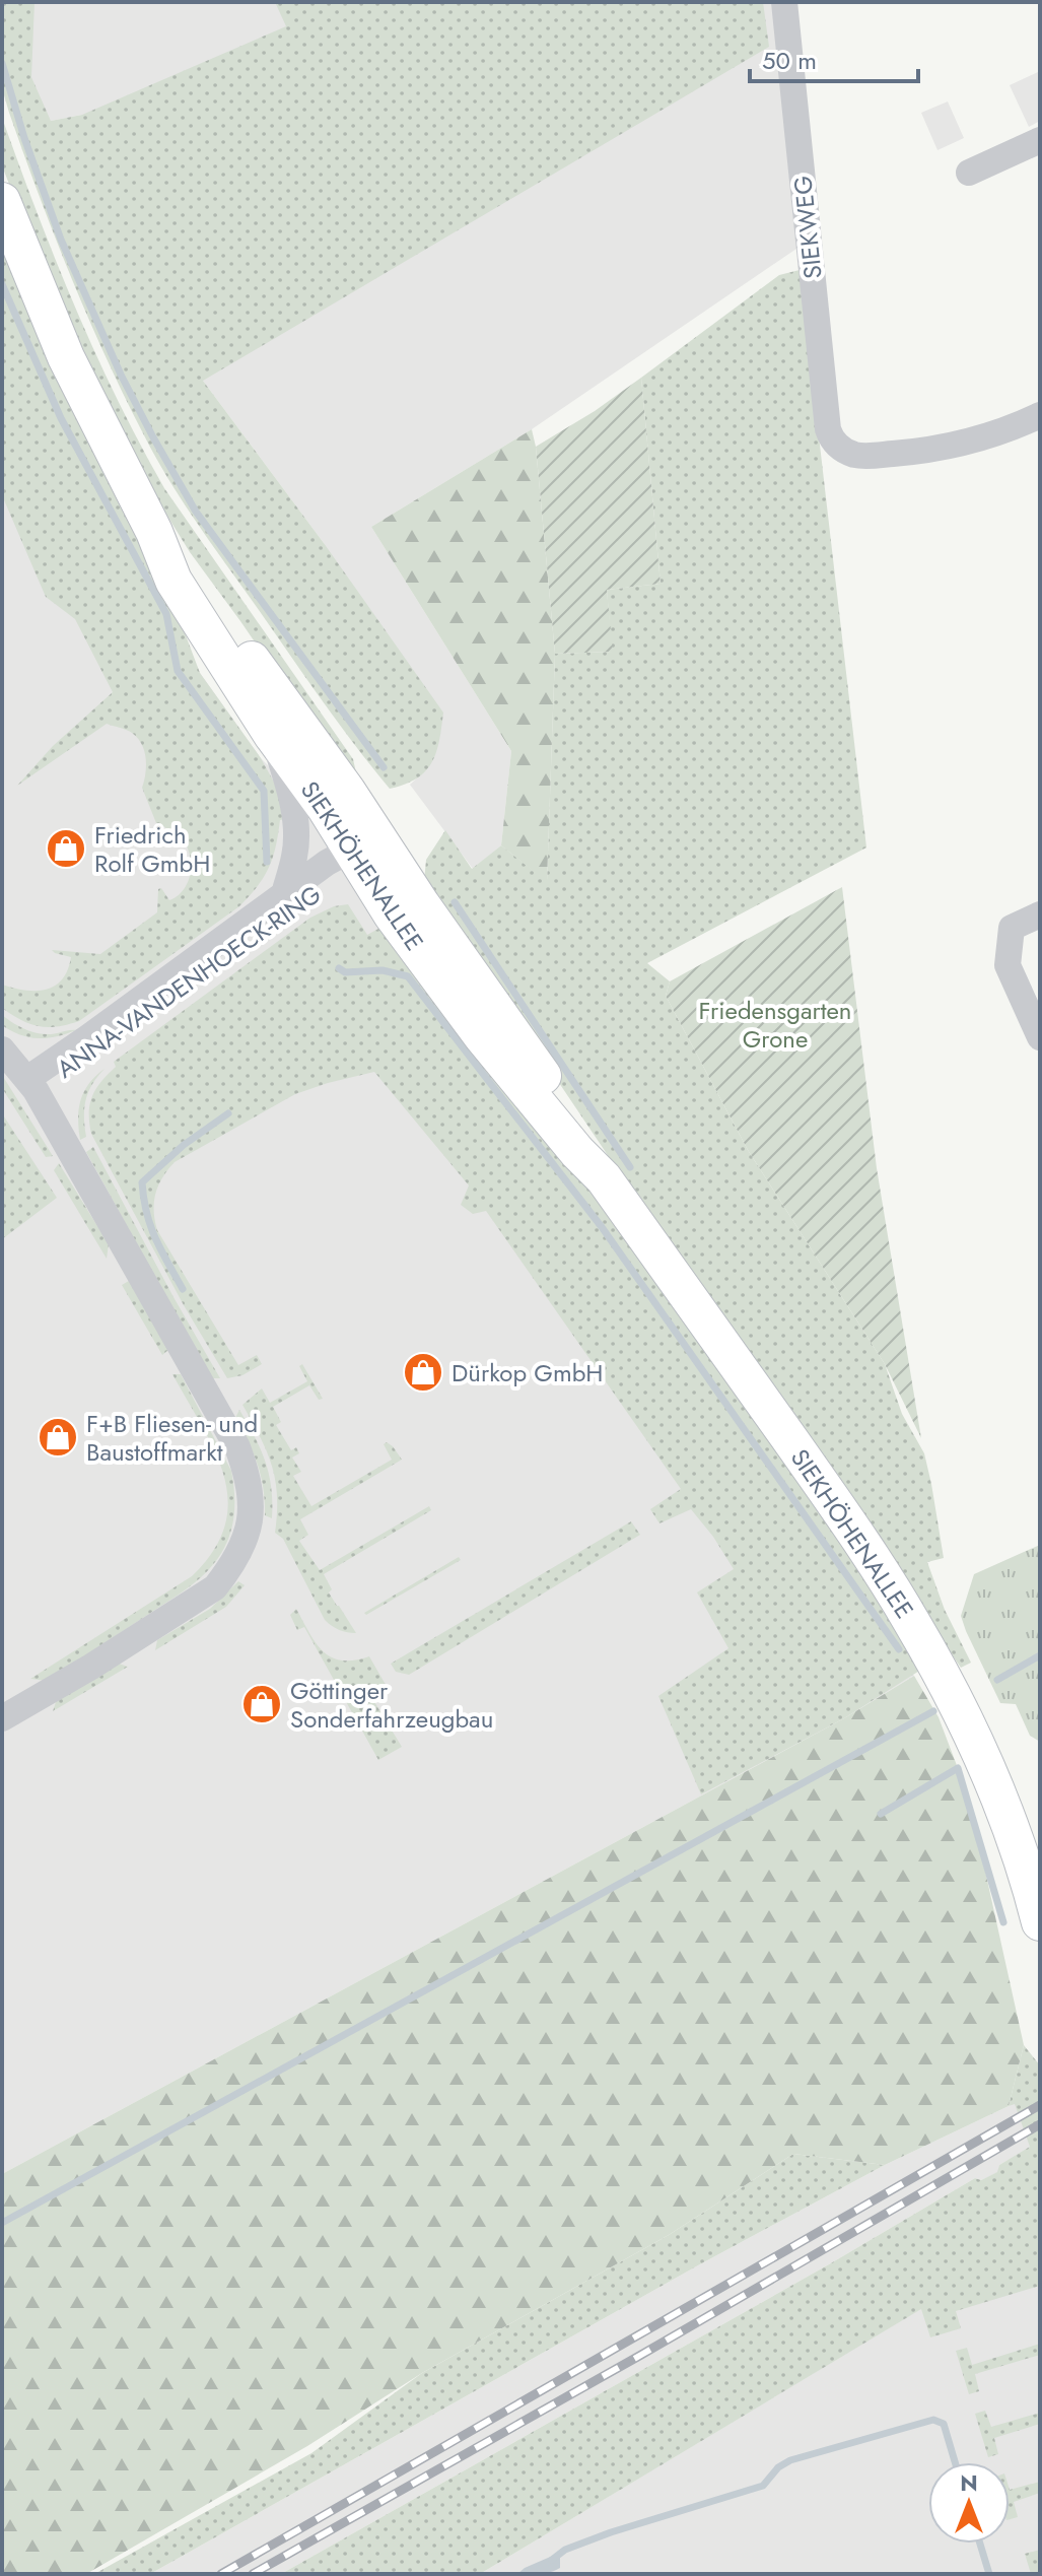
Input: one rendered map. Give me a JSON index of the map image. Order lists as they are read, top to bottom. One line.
{"streets":{"main road":["SIEKHÖHENALLEE"],"street":["SIEKWEG","ANNA-VANDENHOECK-RING"]},"crossings":[["SIEKHÖHENALLEE","ANNA-VANDENHOECK-RING"]],"parks":["Friedensgarten Grone"],"places":{"shop":["Friedrich Rolf GmbH","Dürkop GmbH","F+B Fliesen- und Baustoffmarkt","Göttinger Sonderfahrzeugbau"]},"scale_bar":"50 m","north":"top"}
